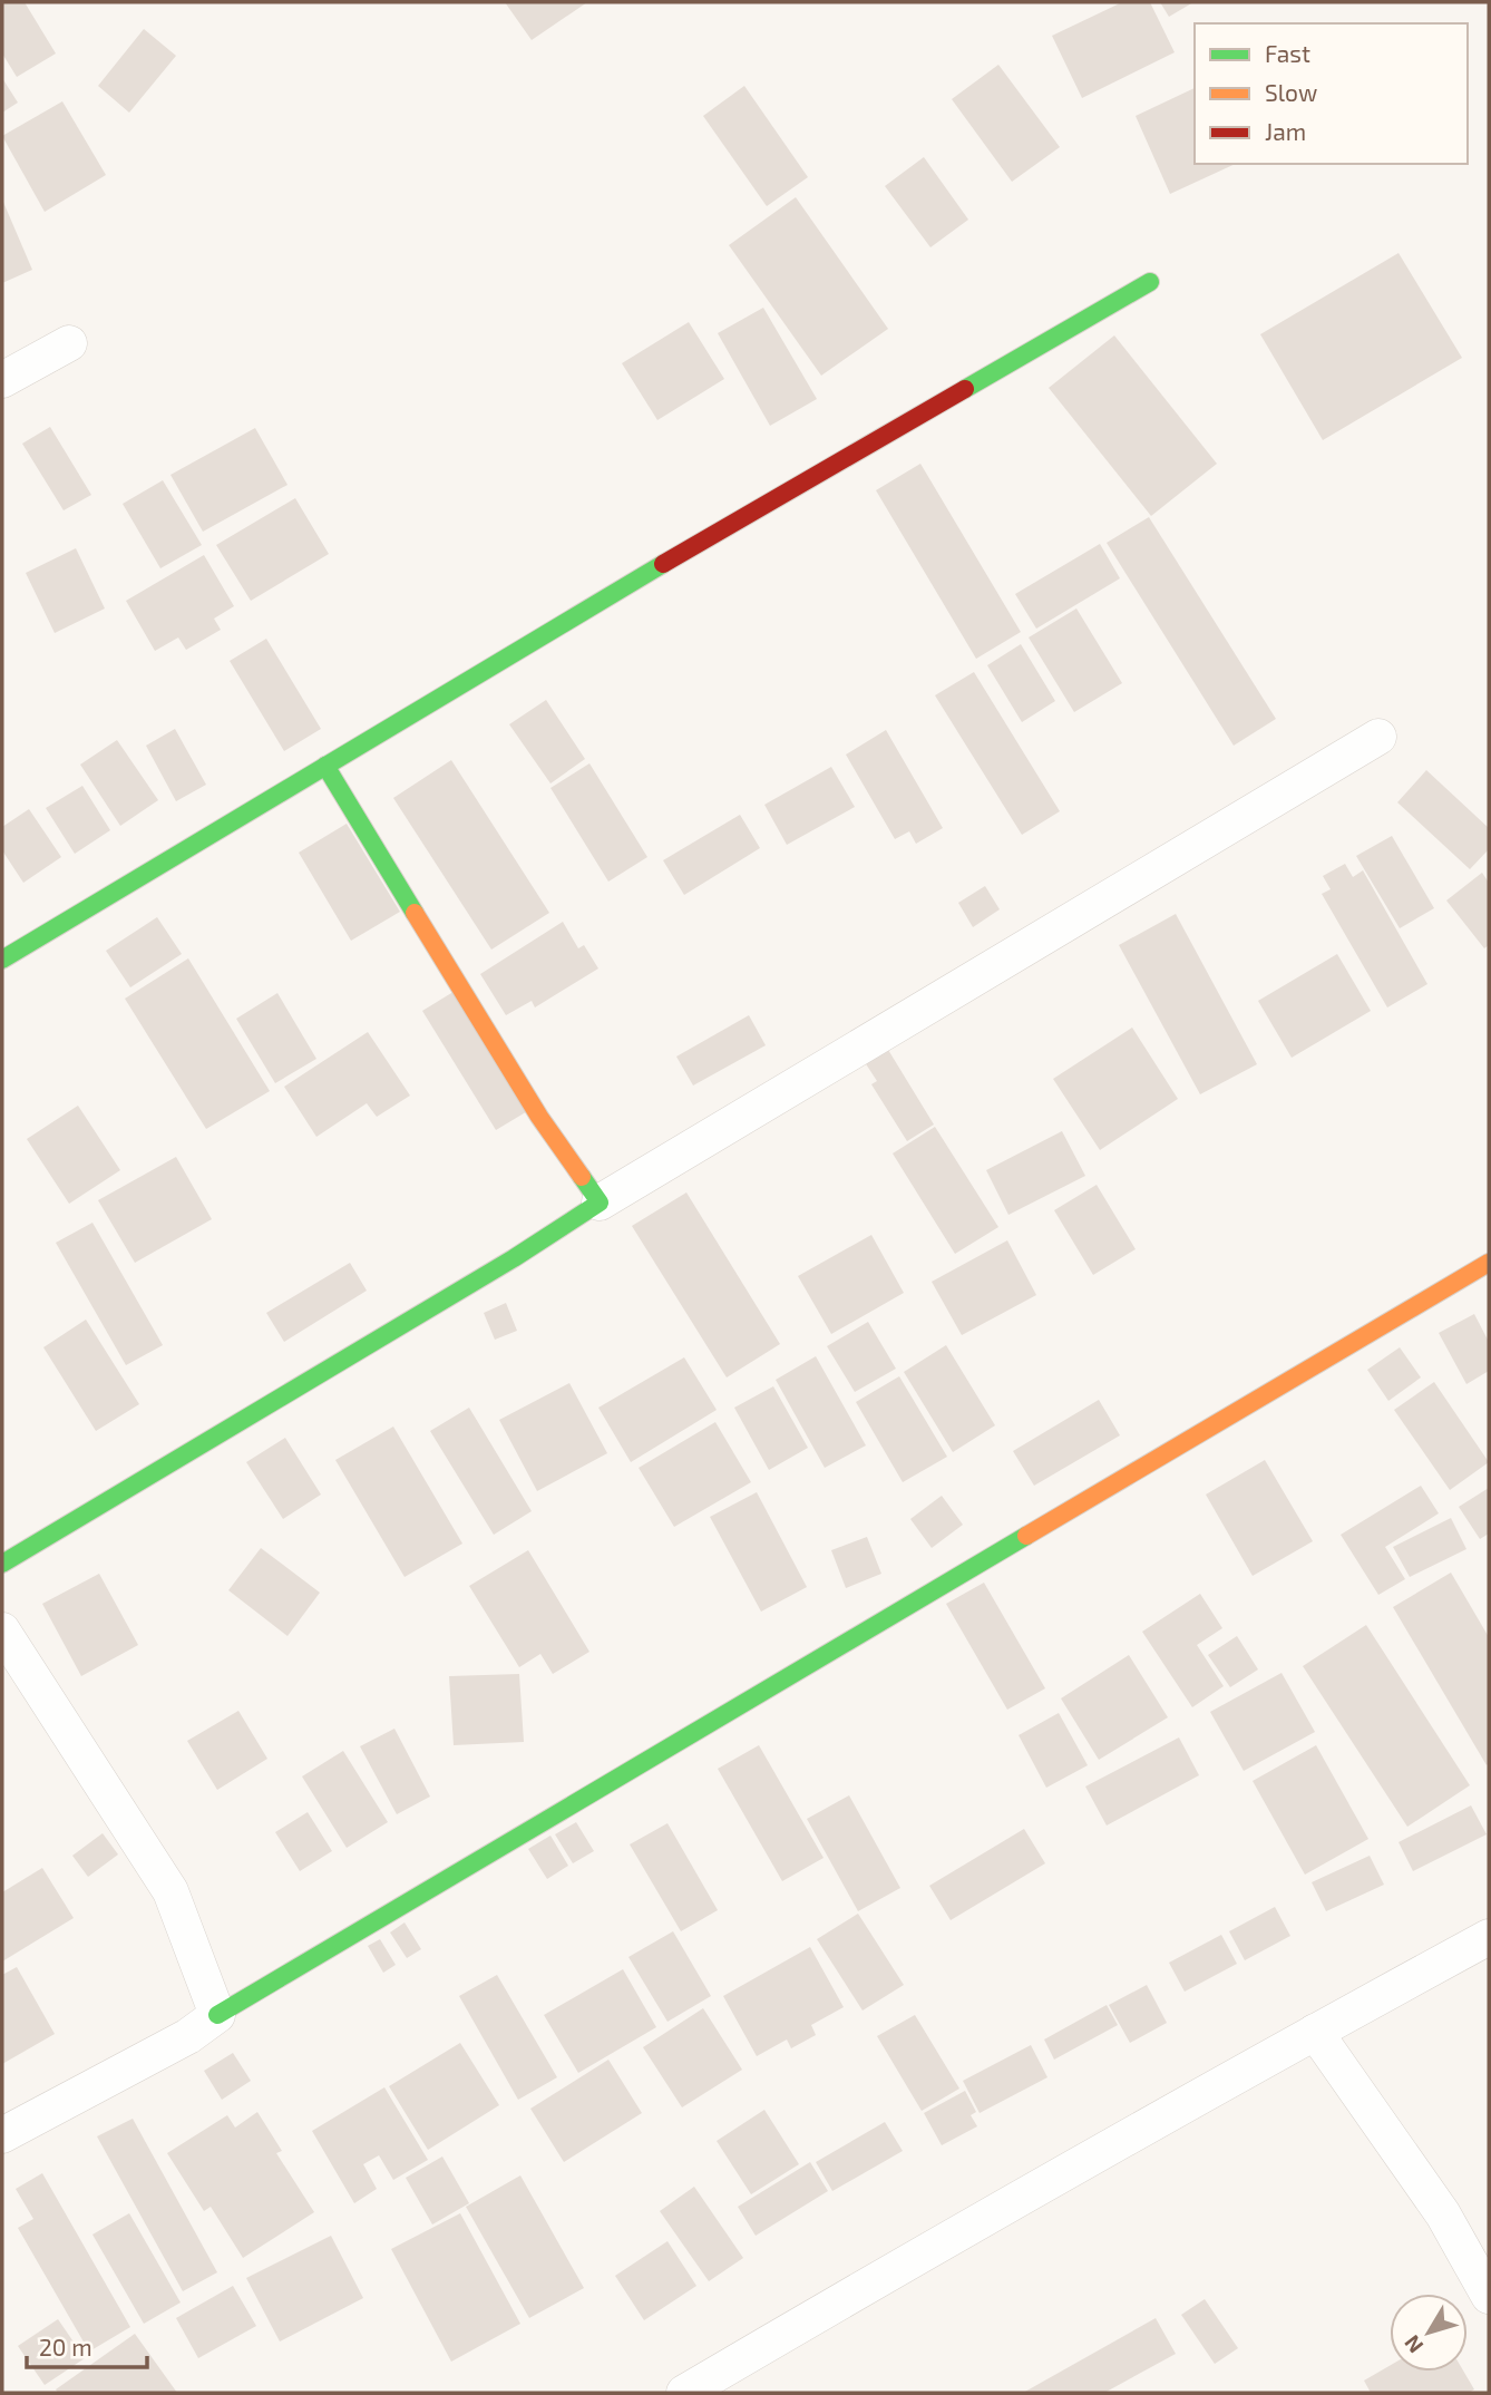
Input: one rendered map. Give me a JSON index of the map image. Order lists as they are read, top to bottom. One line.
{"legend":["Fast","Slow","Jam"],"scale_bar":"20 m","north":"bottom left"}
